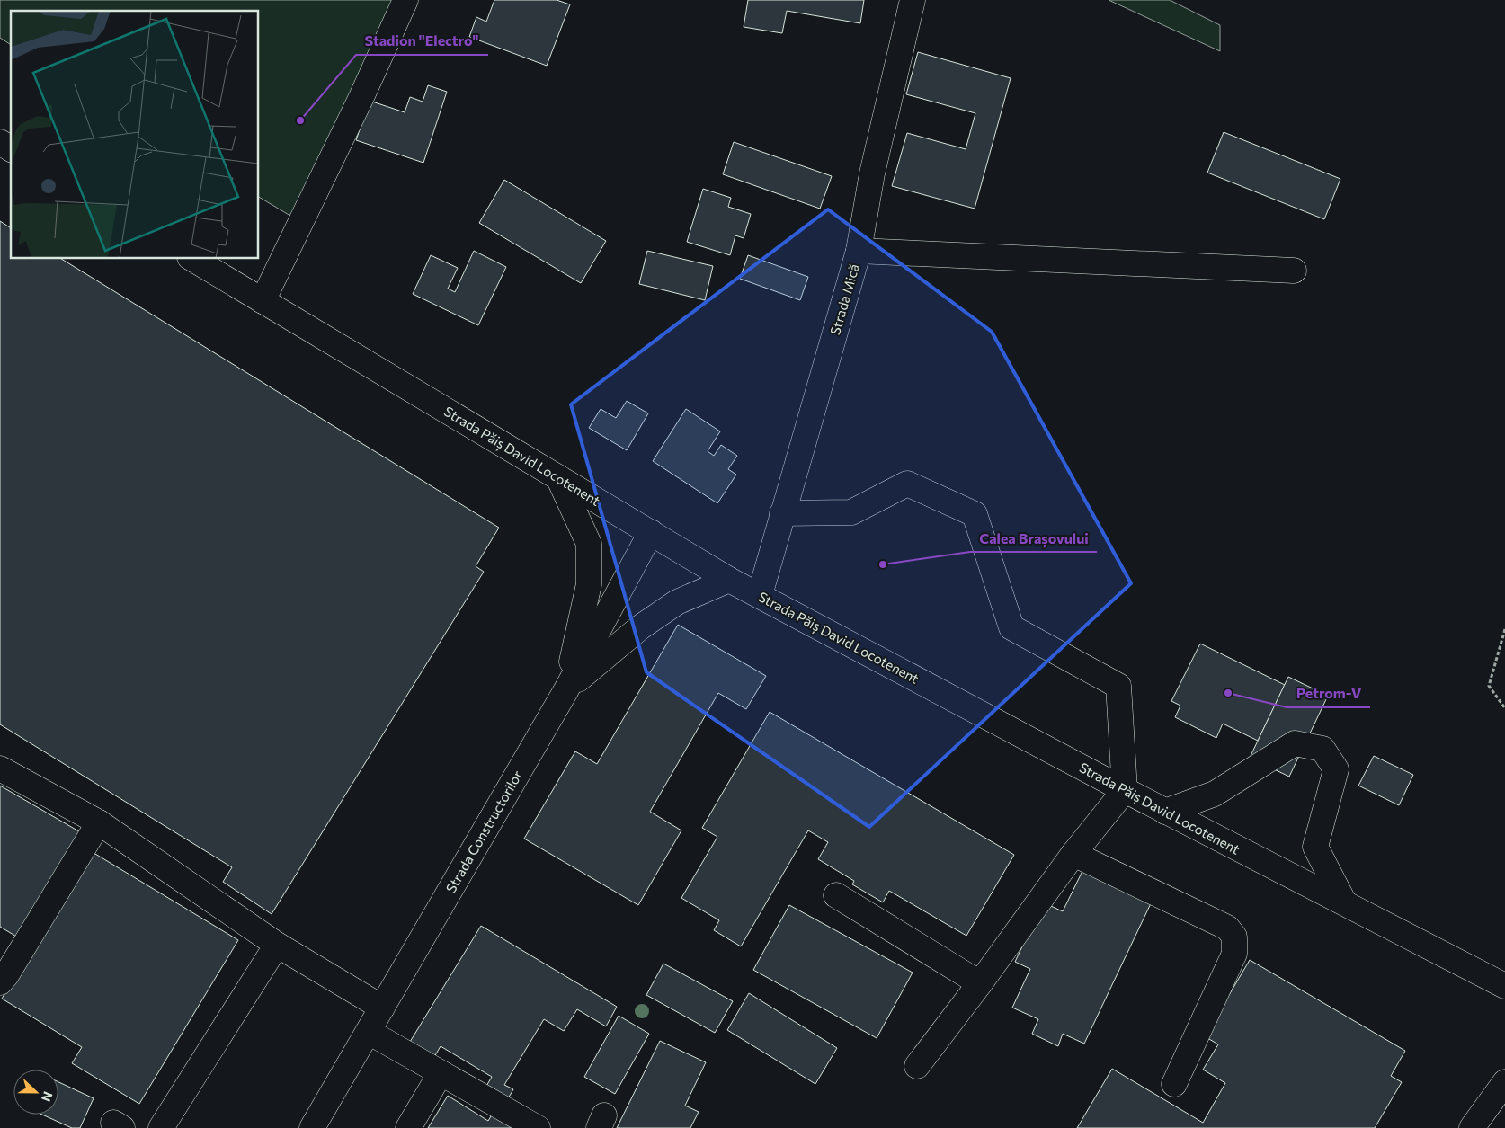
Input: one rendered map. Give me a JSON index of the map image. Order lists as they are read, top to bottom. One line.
{"streets":{"main road":["Strada Mică","Strada Păiș David Locotenent","Strada Constructorilor"]},"crossings":[["Strada Mică","Strada Păiș David Locotenent"],["Strada Păiș David Locotenent","Strada Constructorilor"]],"places":["Stadion \"Electro\"","Calea Brașovului","Petrom-V"],"north":"right"}
